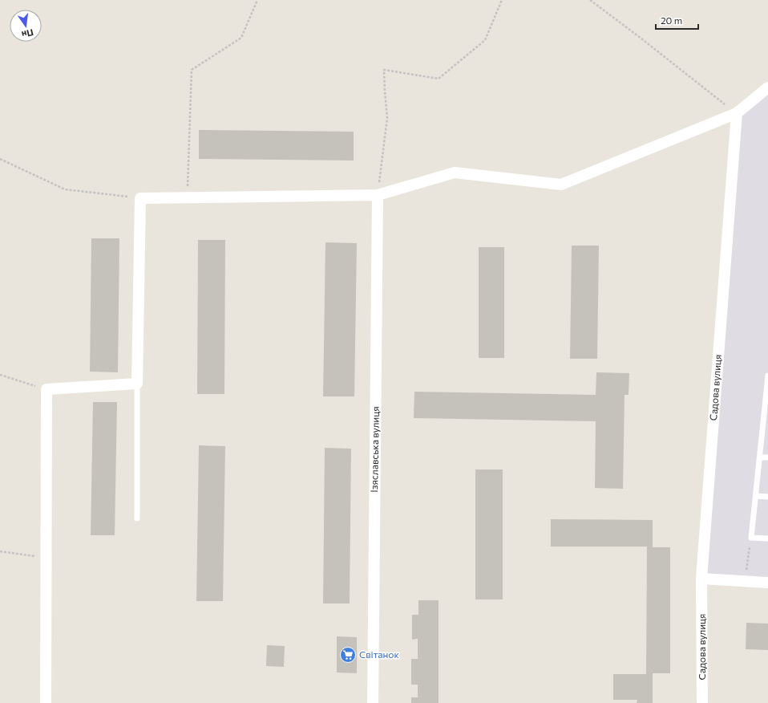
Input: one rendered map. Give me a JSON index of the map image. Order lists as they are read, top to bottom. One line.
{"streets":{"street":["Садова вулиця","Ізяславська вулиця"]},"places":{"supermarket":["Світанок"]},"scale_bar":"20 m","north":"bottom"}
